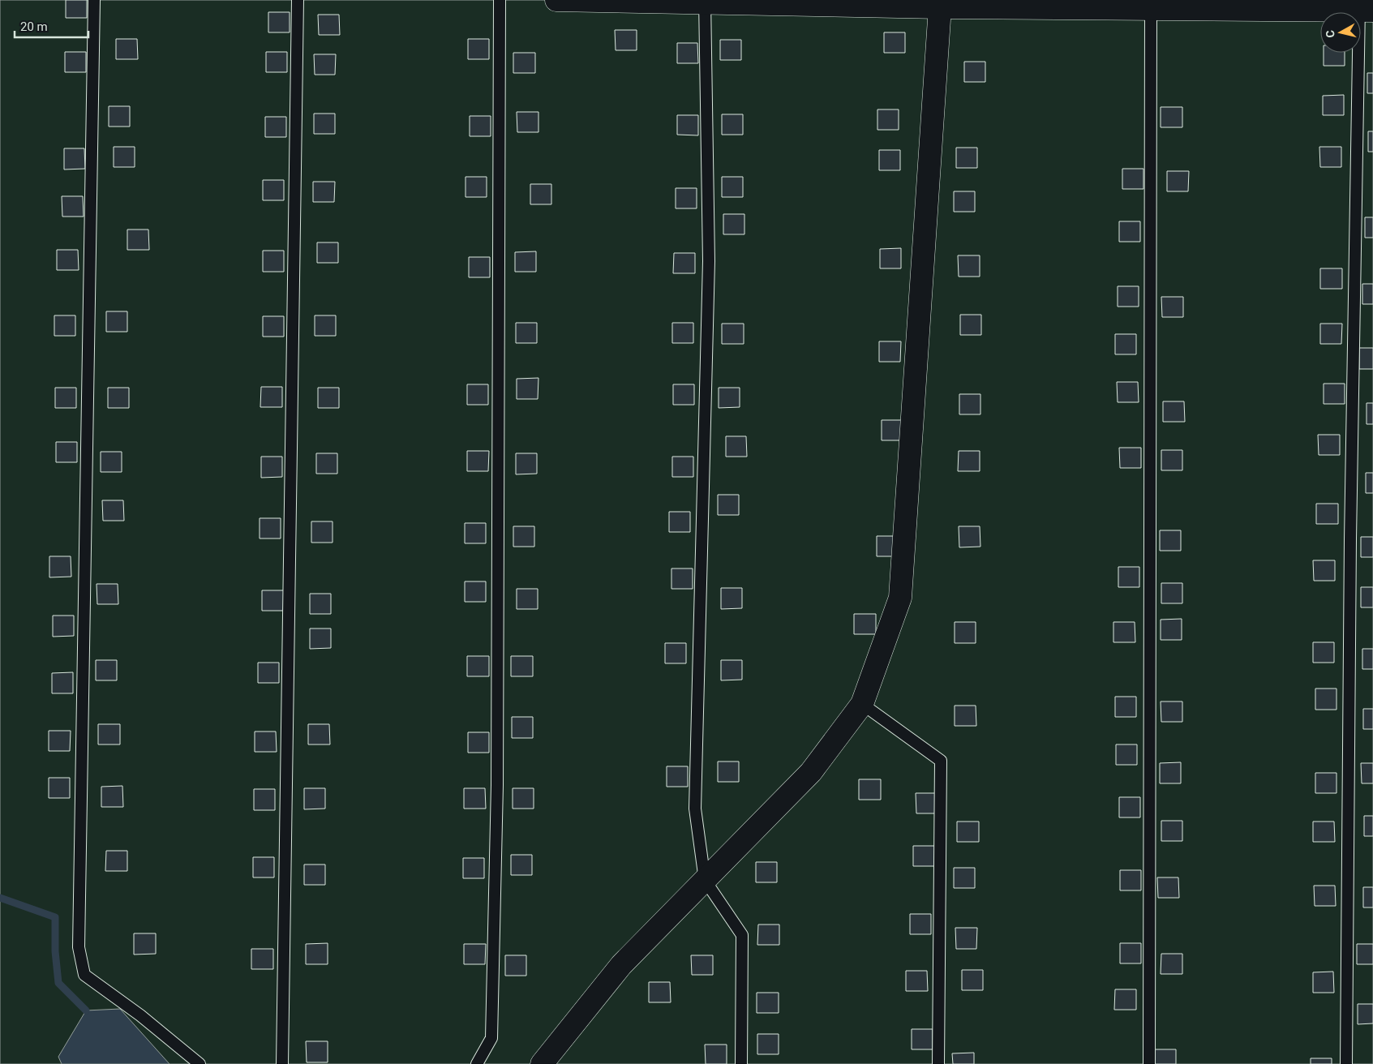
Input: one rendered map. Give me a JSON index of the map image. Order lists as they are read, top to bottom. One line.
{"scale_bar":"20 m","north":"left"}
